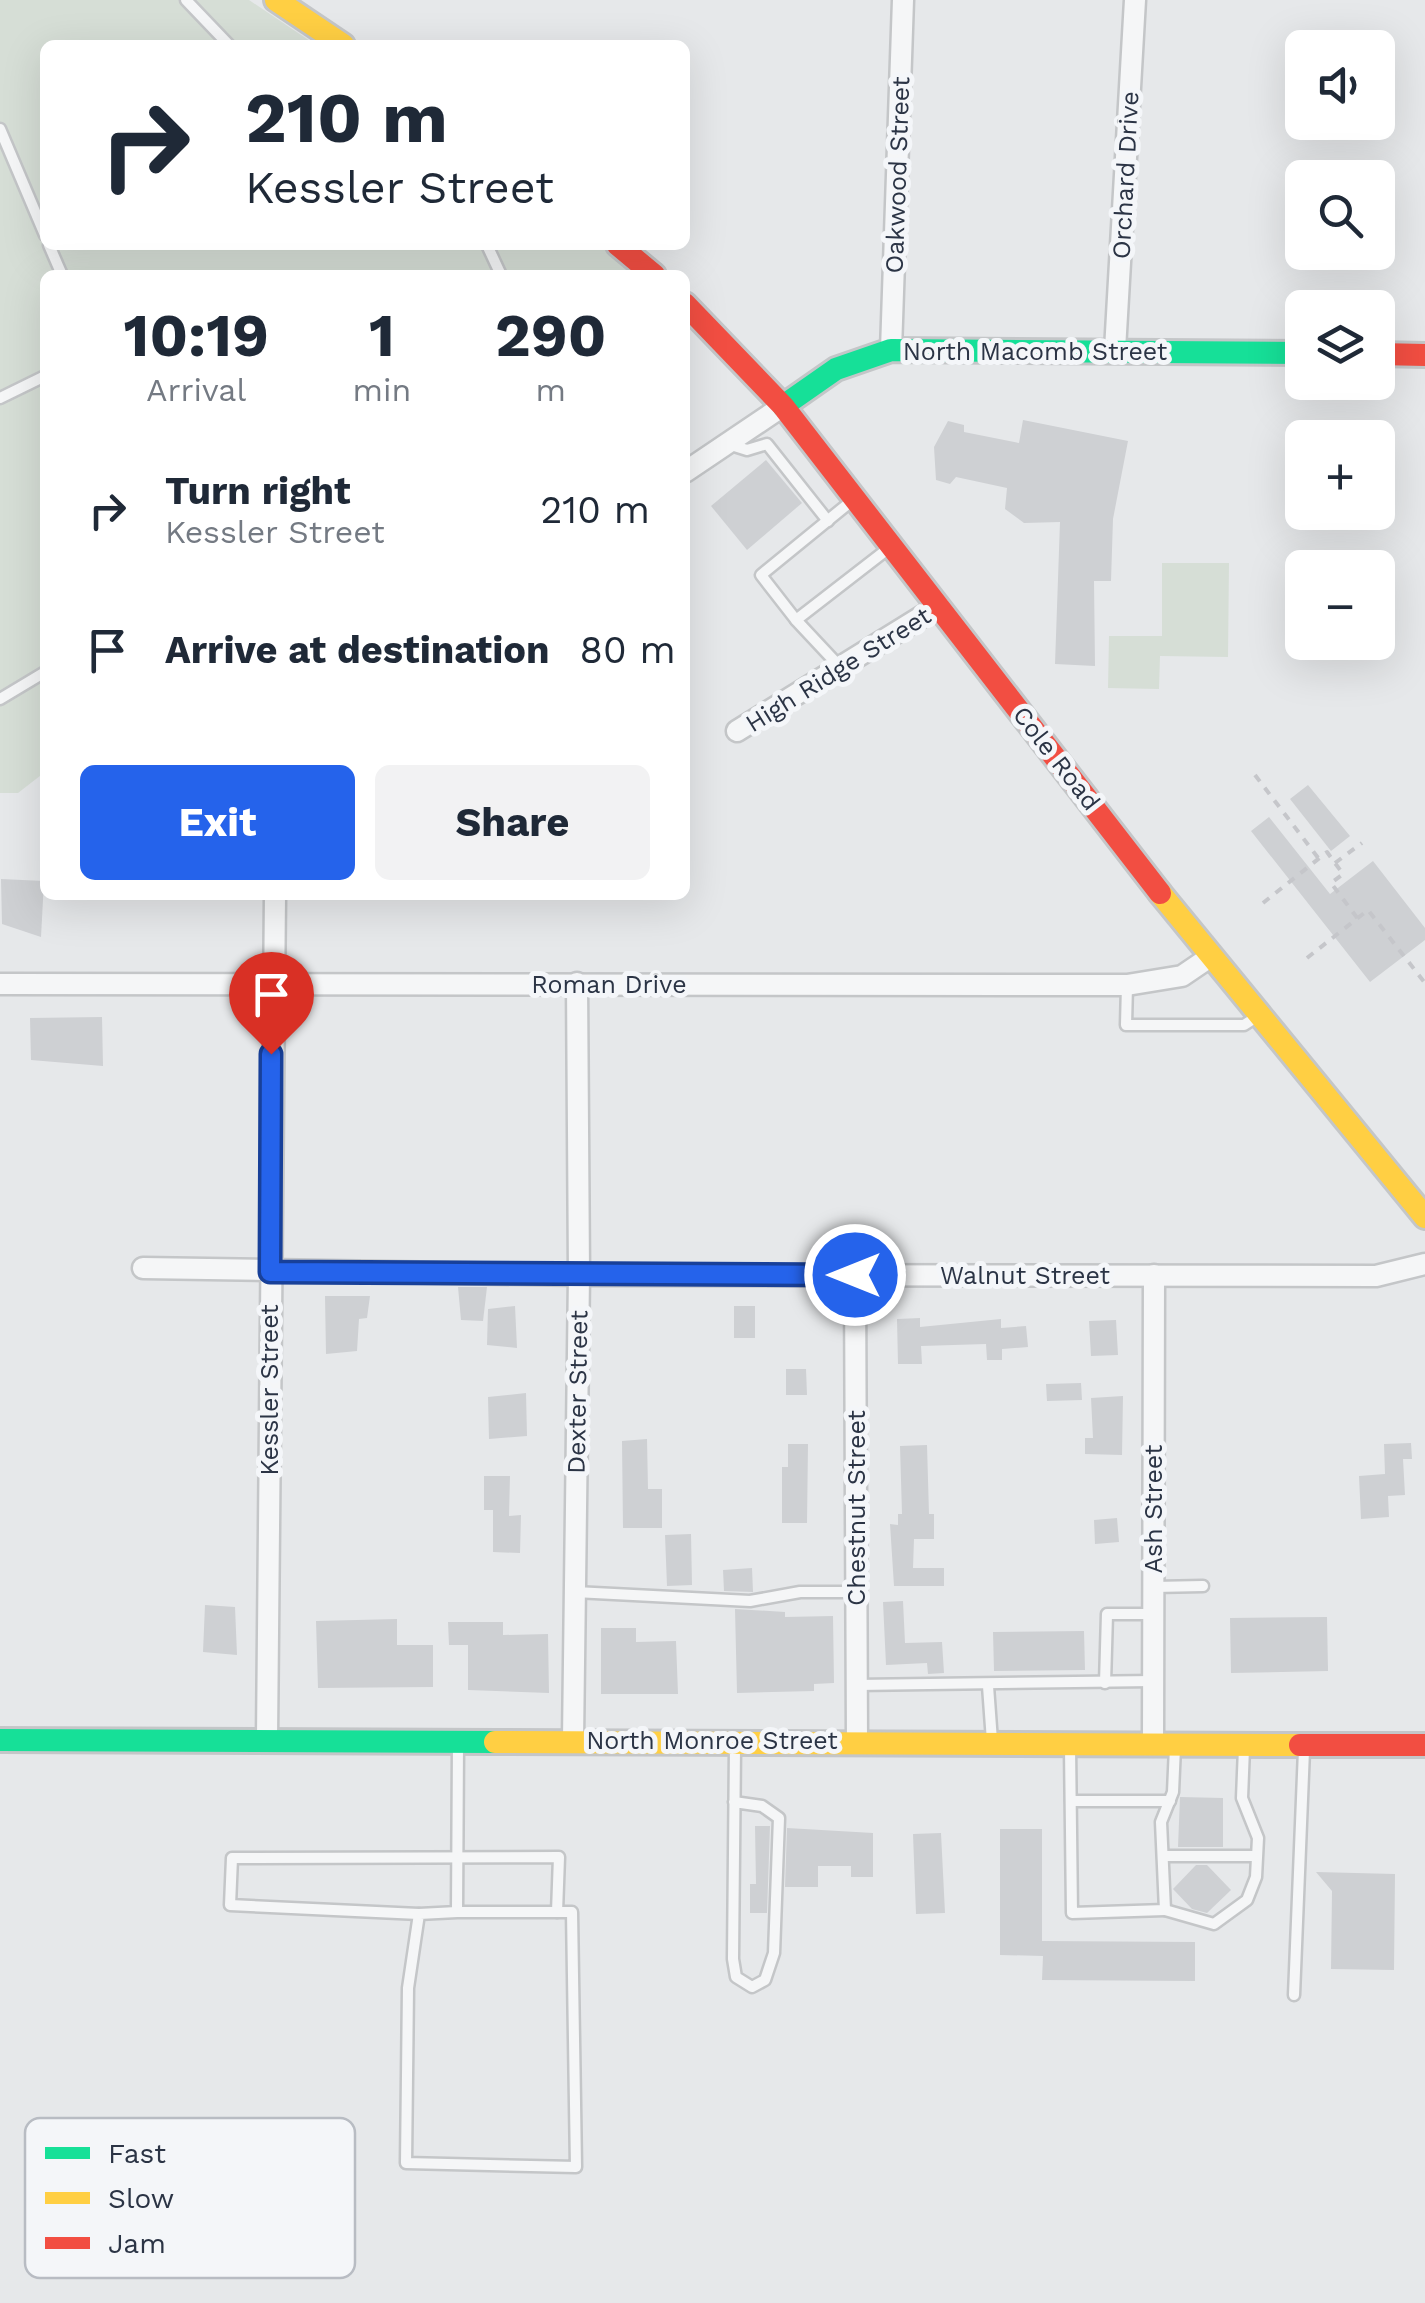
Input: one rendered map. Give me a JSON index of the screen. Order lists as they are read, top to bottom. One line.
{"streets":{"street":["Oakwood Street","Orchard Drive","North Macomb Street","High Ridge Street","Cole Road","Roman Drive","Walnut Street","Kessler Street","Dexter Street","Chestnut Street","Ash Street","North Monroe Street"]},"crossings":[["Oakwood Street","North Macomb Street"],["Orchard Drive","North Macomb Street"],["North Macomb Street","Cole Road"],["High Ridge Street","Cole Road"],["Cole Road","Roman Drive"],["Roman Drive","Kessler Street"],["Roman Drive","Dexter Street"],["Walnut Street","Kessler Street"],["Walnut Street","Dexter Street"],["Walnut Street","Chestnut Street"],["Walnut Street","Ash Street"],["Kessler Street","North Monroe Street"],["Dexter Street","North Monroe Street"],["Chestnut Street","North Monroe Street"],["Ash Street","North Monroe Street"]],"legend":["Fast","Slow","Jam"],"page":{"map_buttons":["+","−"],"turn":["210 m","Kessler Street"],"eta":["10:19","Arrival","1","min","290","m"],"list":[{"name":"Turn right","note":"Kessler Street","value":"210 m"},{"name":"Arrive at destination","value":"80 m"}],"buttons":["Exit","Share"]}}
